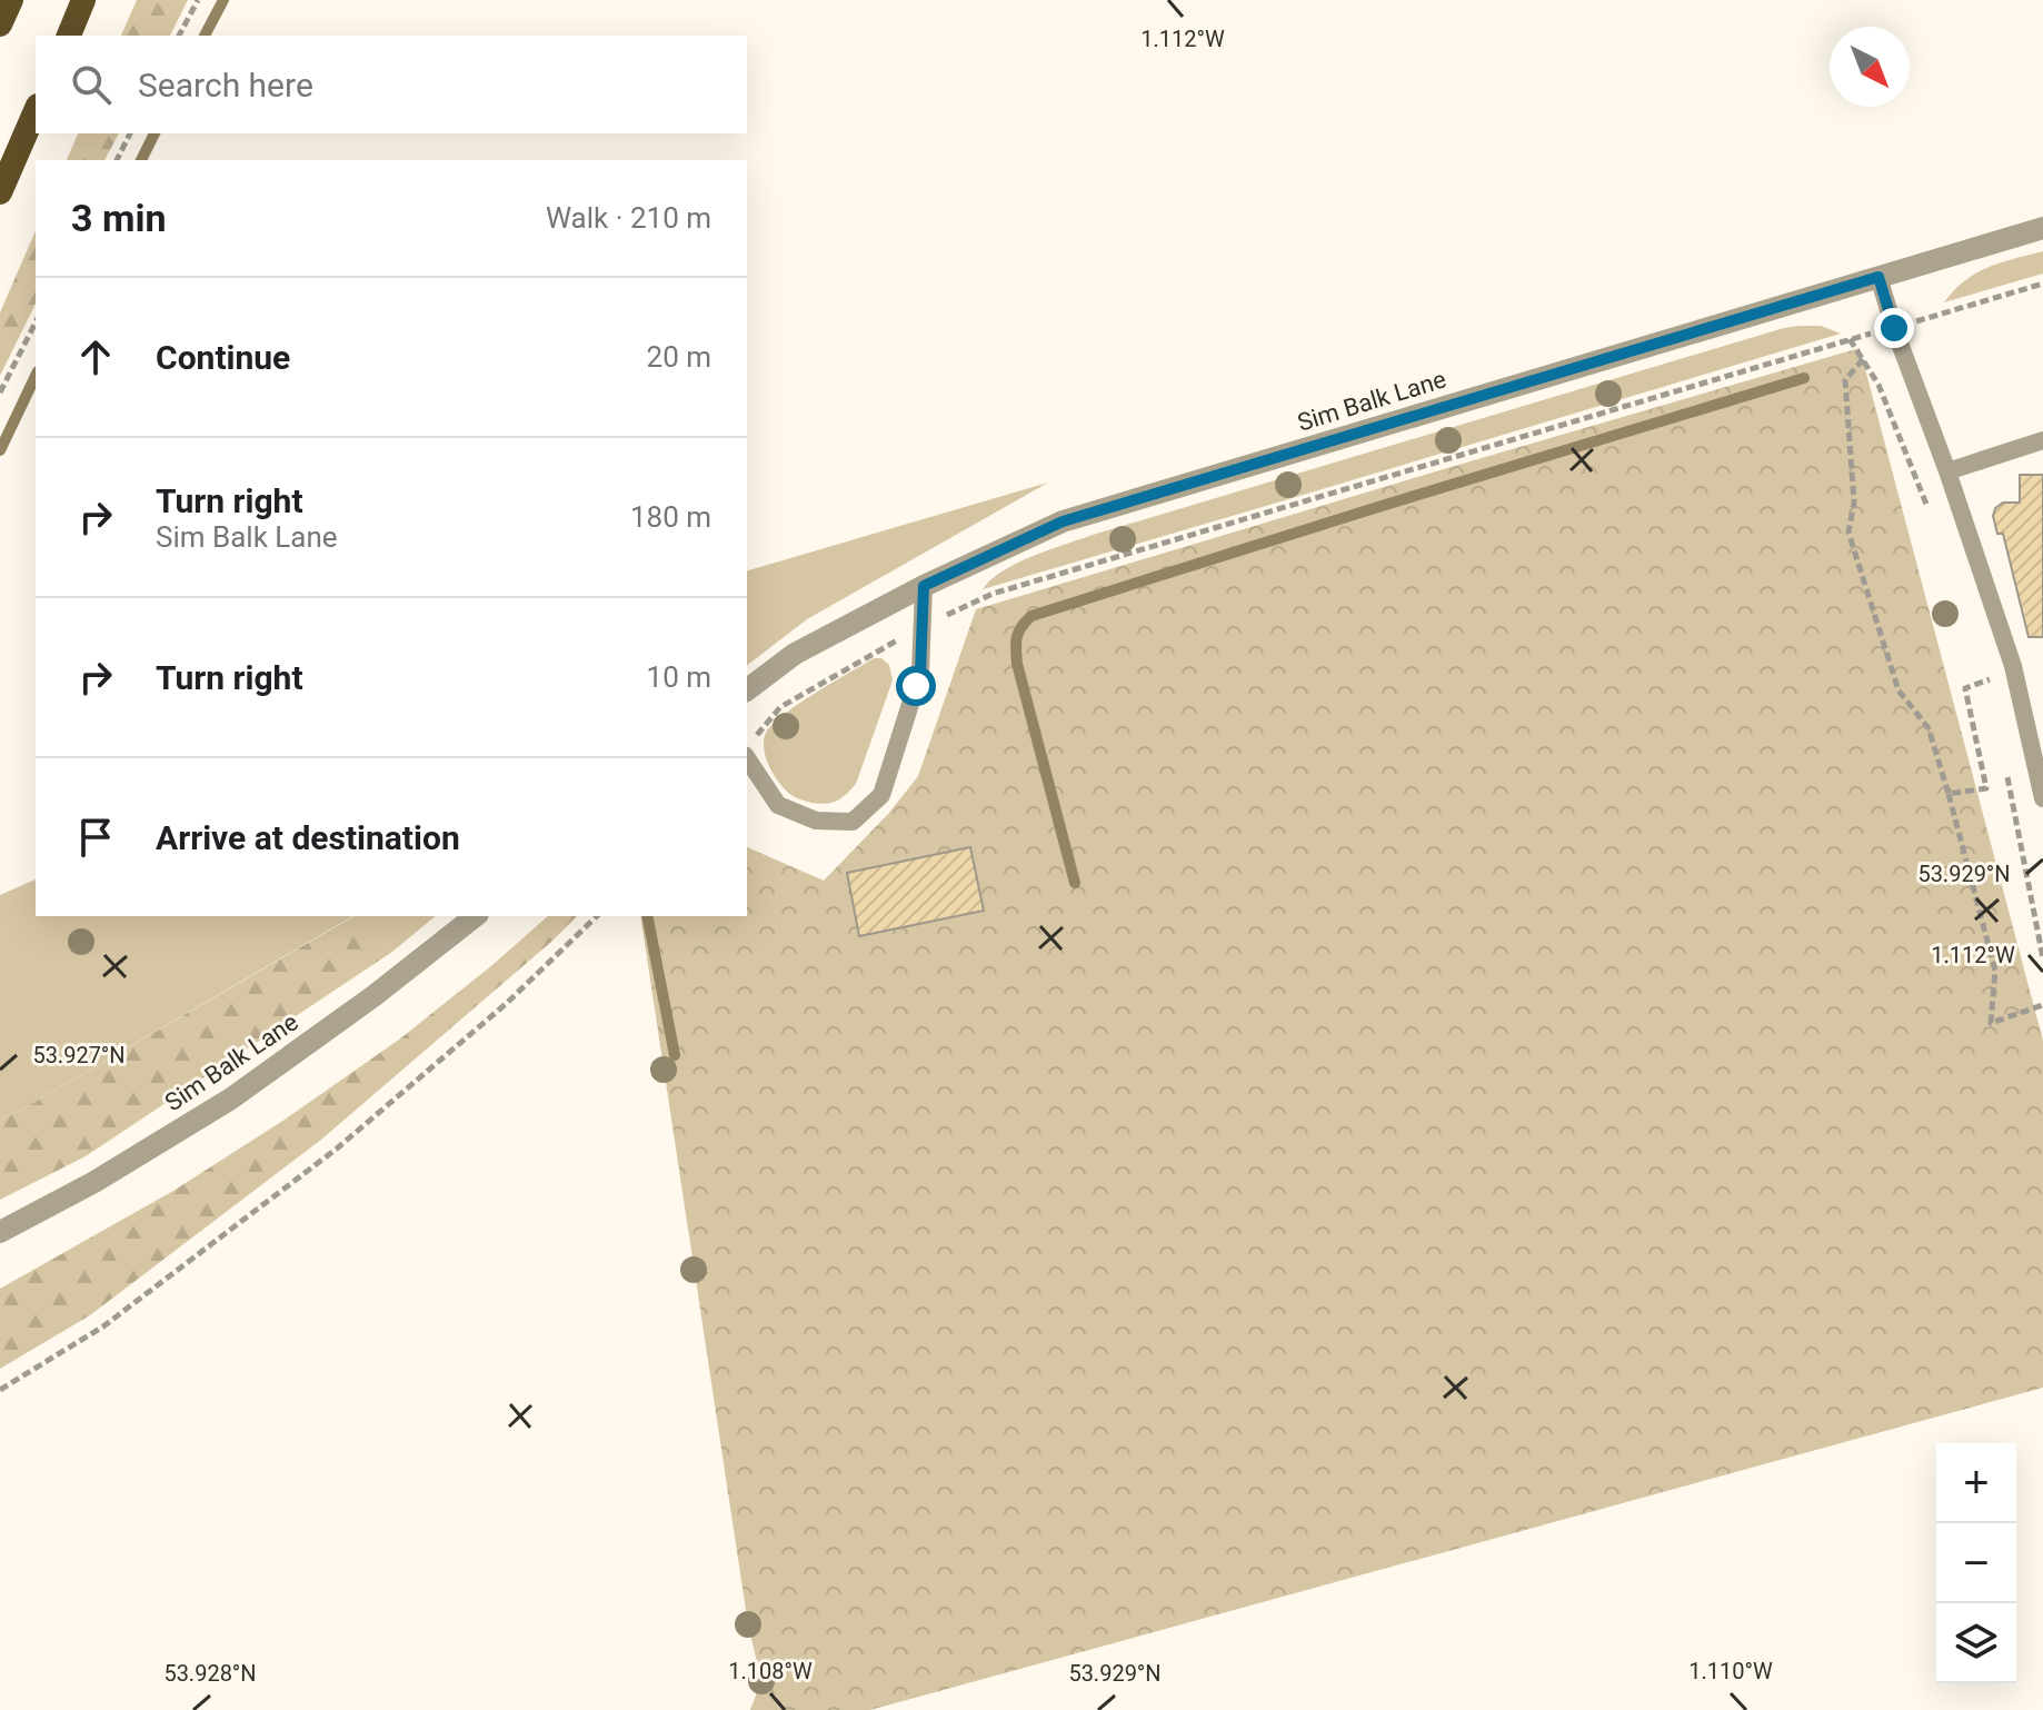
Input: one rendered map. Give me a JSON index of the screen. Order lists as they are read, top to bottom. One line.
{"streets":{"street":["Sim Balk Lane"]},"north":"bottom right","page":{"search":"Search here","heading":["3 min","Walk · 210 m"],"list":[["Continue","20 m"],["Turn right","Sim Balk Lane","180 m"],["Turn right","10 m"],"Arrive at destination"],"map_buttons":["+","−"]},"coordinates":["1.112°W","53.929°N","53.927°N","1.108°W","1.110°W","53.928°N"]}
